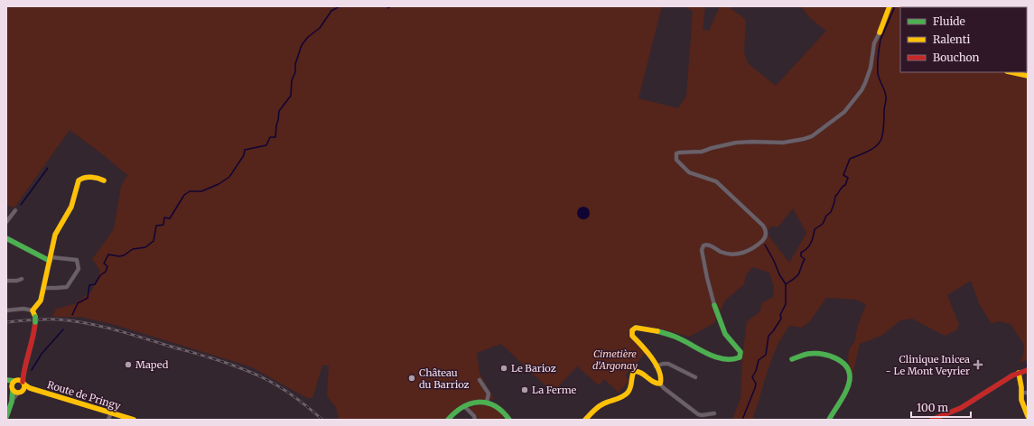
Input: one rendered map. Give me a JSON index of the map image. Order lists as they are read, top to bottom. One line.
{"streets":{"street":["Route de Pringy"]},"parks":["Cimetière d'Argonay"],"places":{"other":["Maped","Le Barioz","Château du Barrioz","La Ferme"],"health":["Clinique Inicea - Le Mont Veyrier"]},"legend":["Fluide","Ralenti","Bouchon"],"scale_bar":"100 m"}
